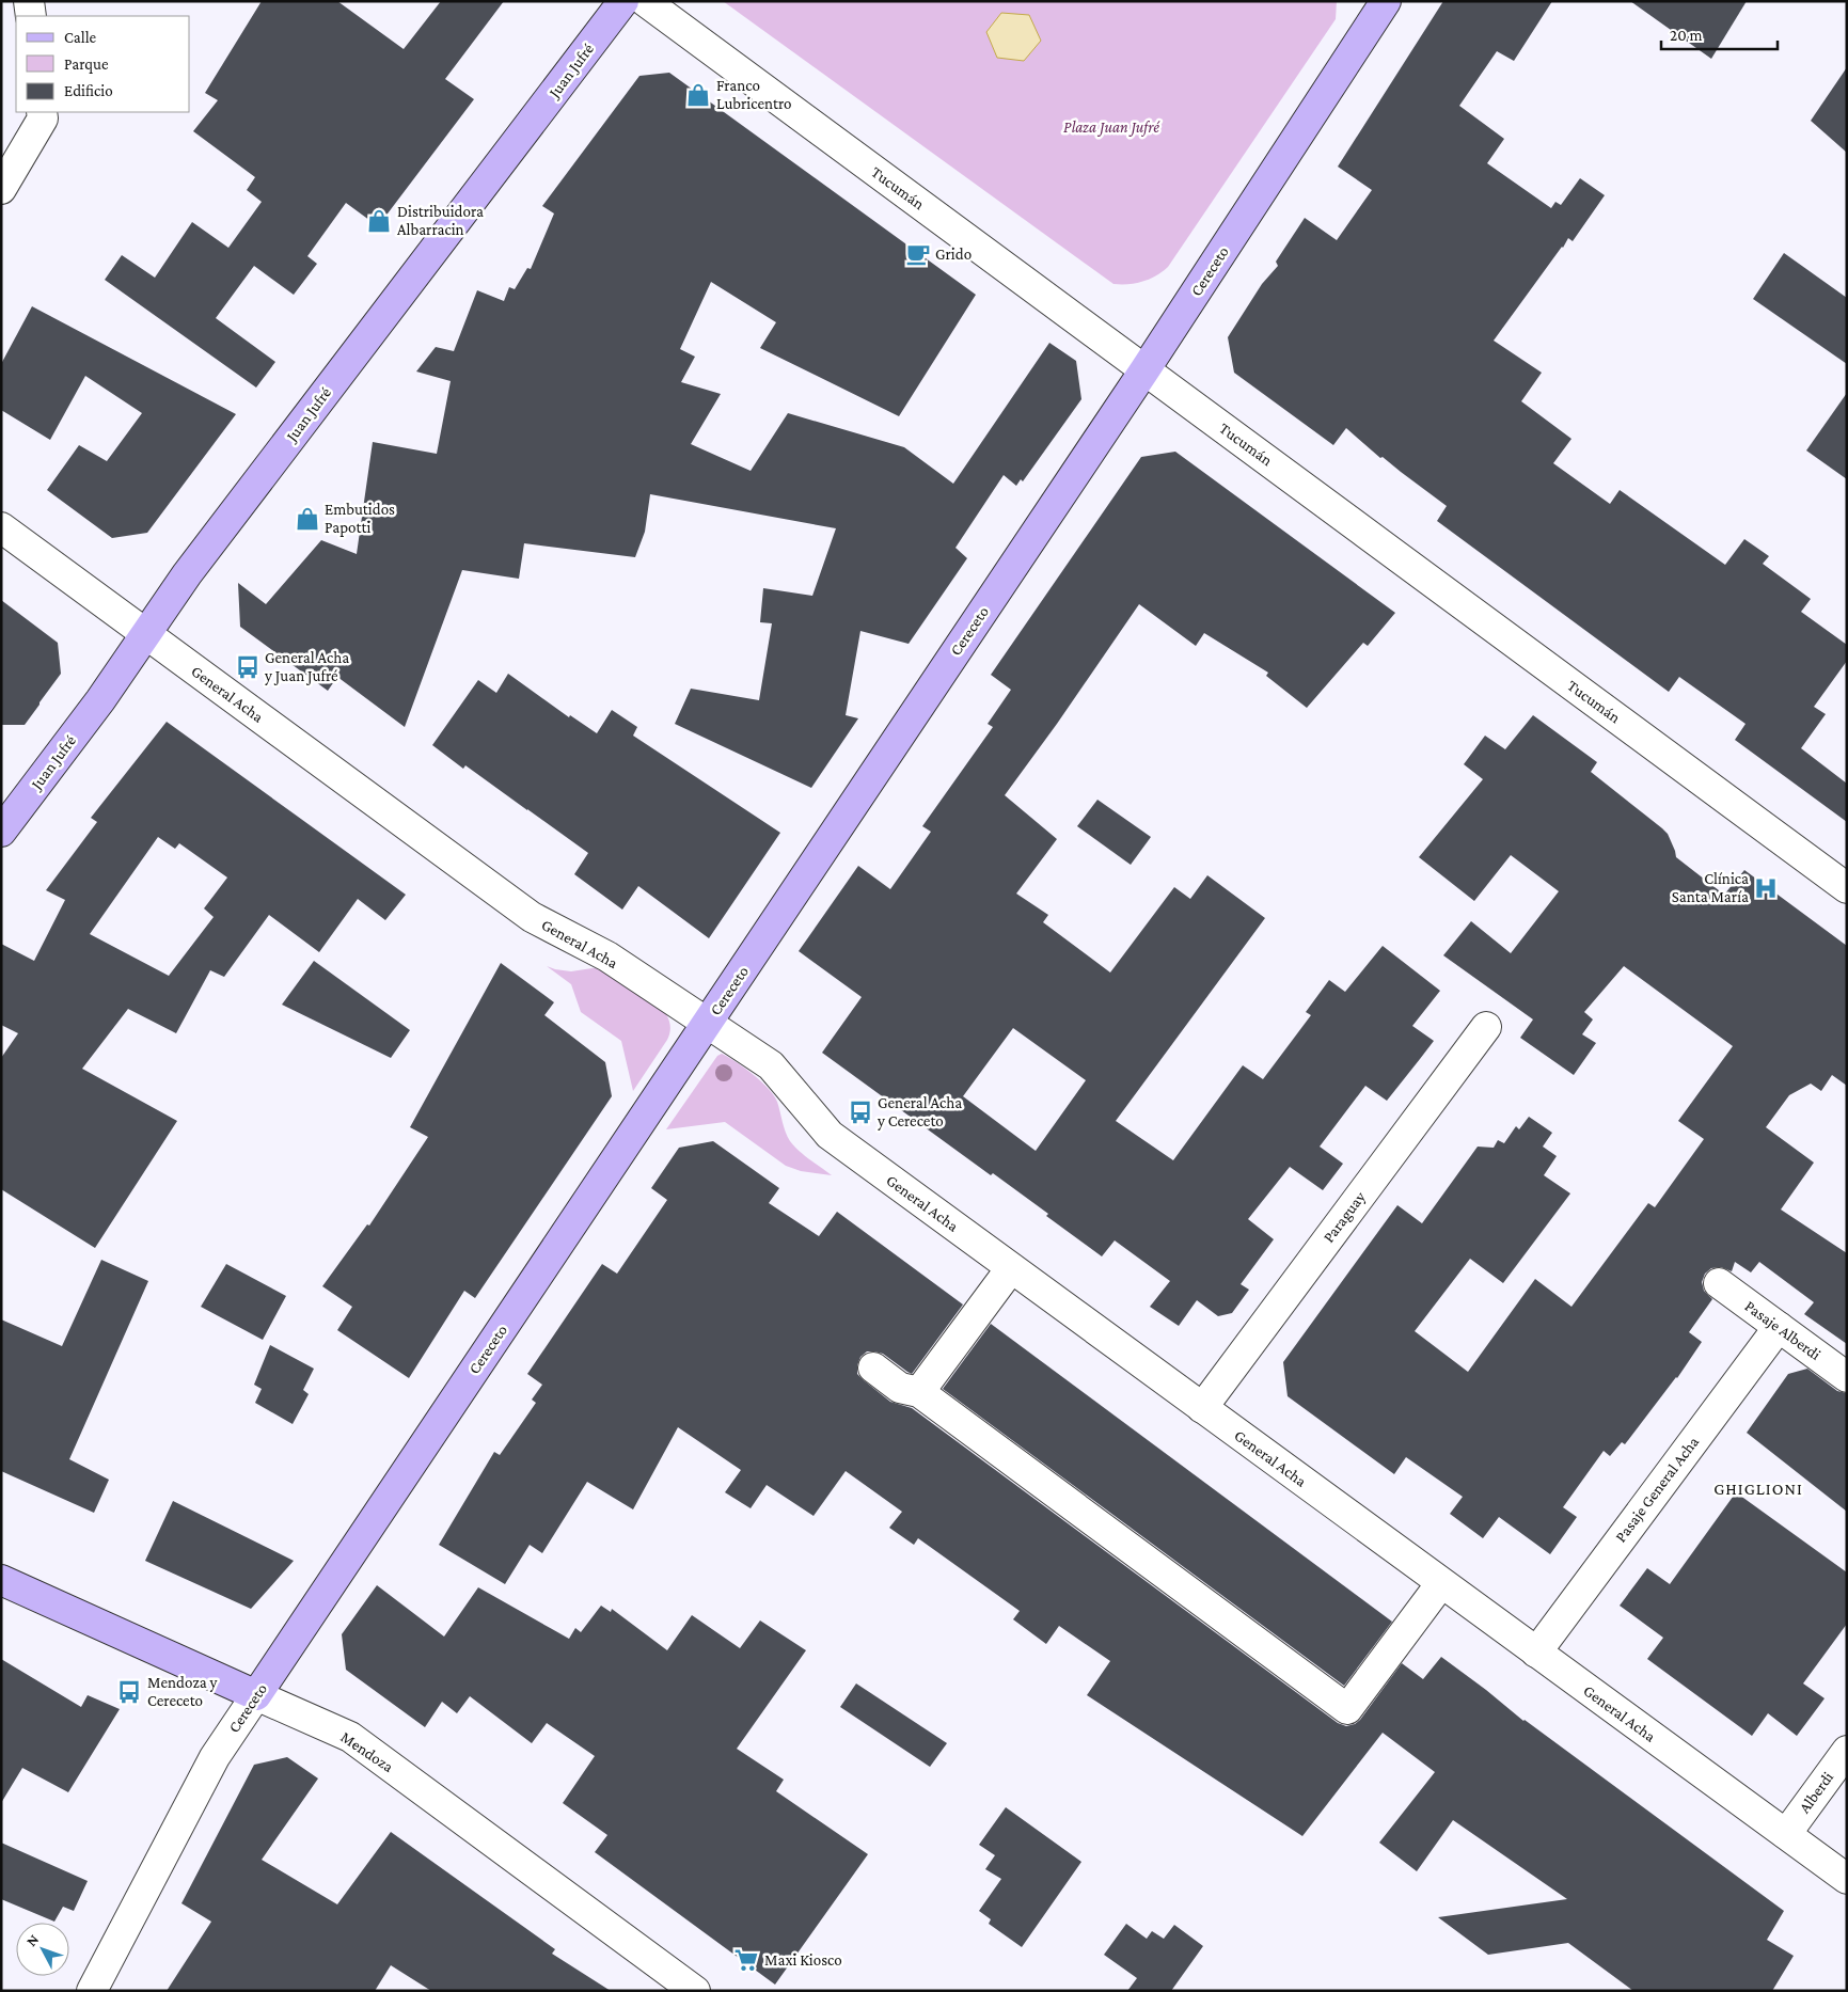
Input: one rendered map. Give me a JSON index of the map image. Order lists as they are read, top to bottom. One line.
{"streets":{"main road":["Juan Jufré","Cereceto","Mendoza"],"street":["Tucumán","General Acha","Paraguay","Pasaje Alberdi","Pasaje General Acha","Alberdi"]},"crossings":[["Juan Jufré","General Acha"],["Tucumán","Cereceto"],["Cereceto","General Acha"],["Cereceto","Mendoza"],["General Acha","Paraguay"],["General Acha","Pasaje General Acha"],["General Acha","Alberdi"],["Pasaje Alberdi","Pasaje General Acha"]],"districts":["GHIGLIONI"],"parks":["Plaza Juan Jufré"],"places":{"shop":["Franco Lubricentro","Distribuidora Albarracin","Embutidos Papotti"],"cafe":["Grido"],"bus stop":["General Acha y Juan Jufré","General Acha y Cereceto","Mendoza y Cereceto"],"hospital":["Clínica Santa María"],"supermarket":["Maxi Kiosco"]},"legend":["Calle","Parque","Edificio"],"scale_bar":"20 m","north":"top left"}
